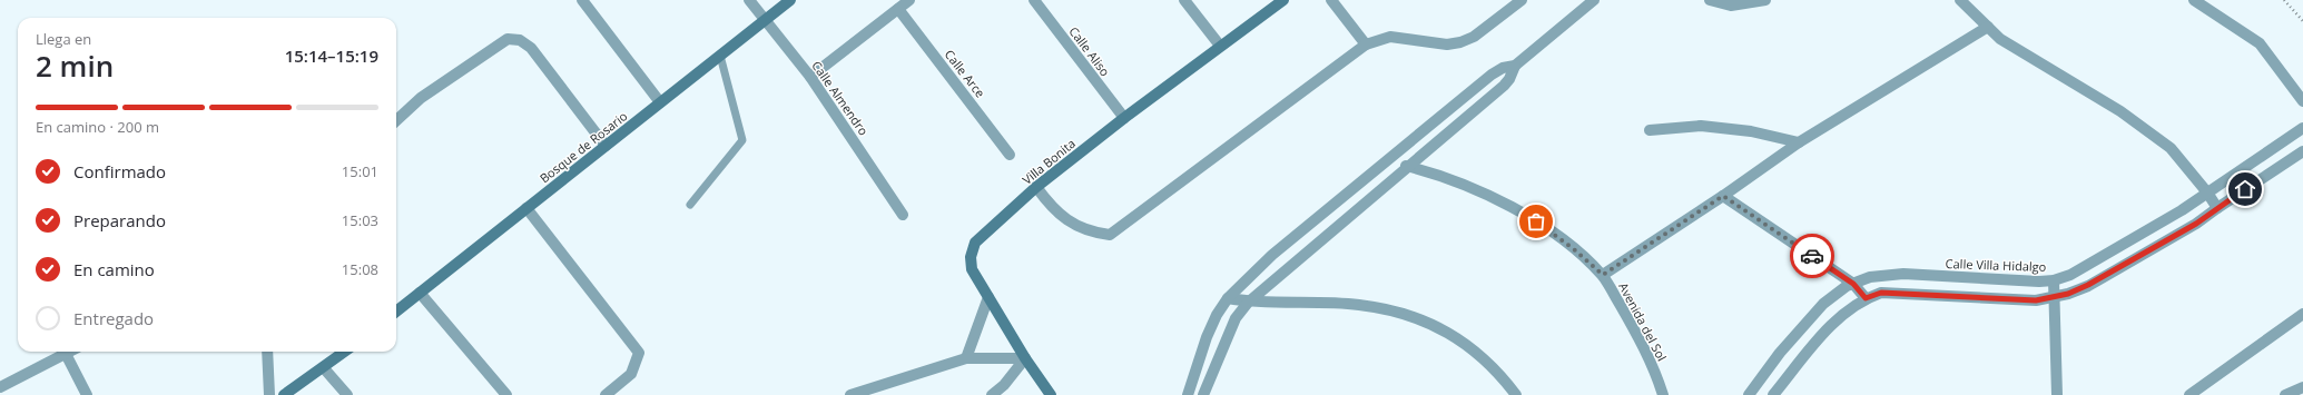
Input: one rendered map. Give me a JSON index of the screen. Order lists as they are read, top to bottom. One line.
{"streets":{"main road":["Bosque de Rosario","Villa Bonita"],"street":["Calle Aliso","Calle Arce","Calle Almendro","Calle Villa Hidalgo","Avenida del Sol"]},"crossings":[["Calle Aliso","Villa Bonita"],["Calle Almendro","Bosque de Rosario"]],"page":{"heading":["2 min","Llega en","15:14–15:19"],"bar":"En camino · 200 m","list":[["Confirmado","15:01"],["Preparando","15:03"],["En camino","15:08"],"Entregado"]}}
